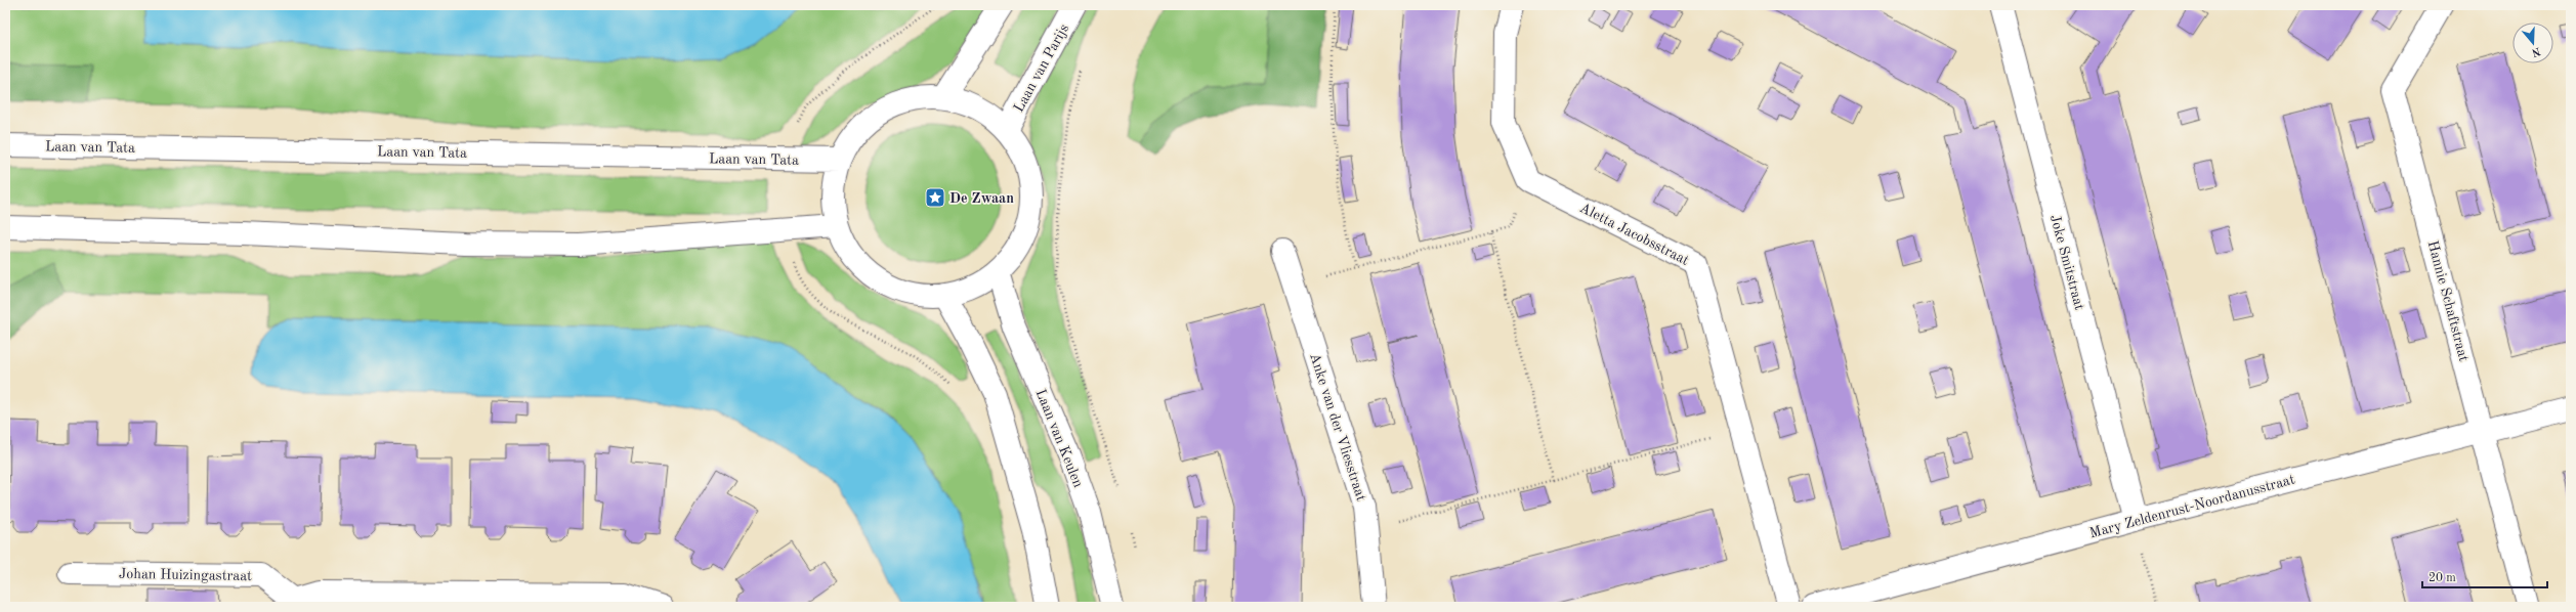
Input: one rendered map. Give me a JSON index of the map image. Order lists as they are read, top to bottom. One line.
{"streets":{"street":["Laan van Parijs","Laan van Tata","Aletta Jacobsstraat","Joke Smitstraat","Hannie Schaftstraat","Anke van der Vliesstraat","Laan van Keulen","Mary Zeldenrust-Noordanusstraat","Johan Huizingastraat"]},"crossings":[["Joke Smitstraat","Mary Zeldenrust-Noordanusstraat"],["Hannie Schaftstraat","Mary Zeldenrust-Noordanusstraat"]],"places":{"place":["De Zwaan"]},"scale_bar":"20 m","north":"bottom"}
